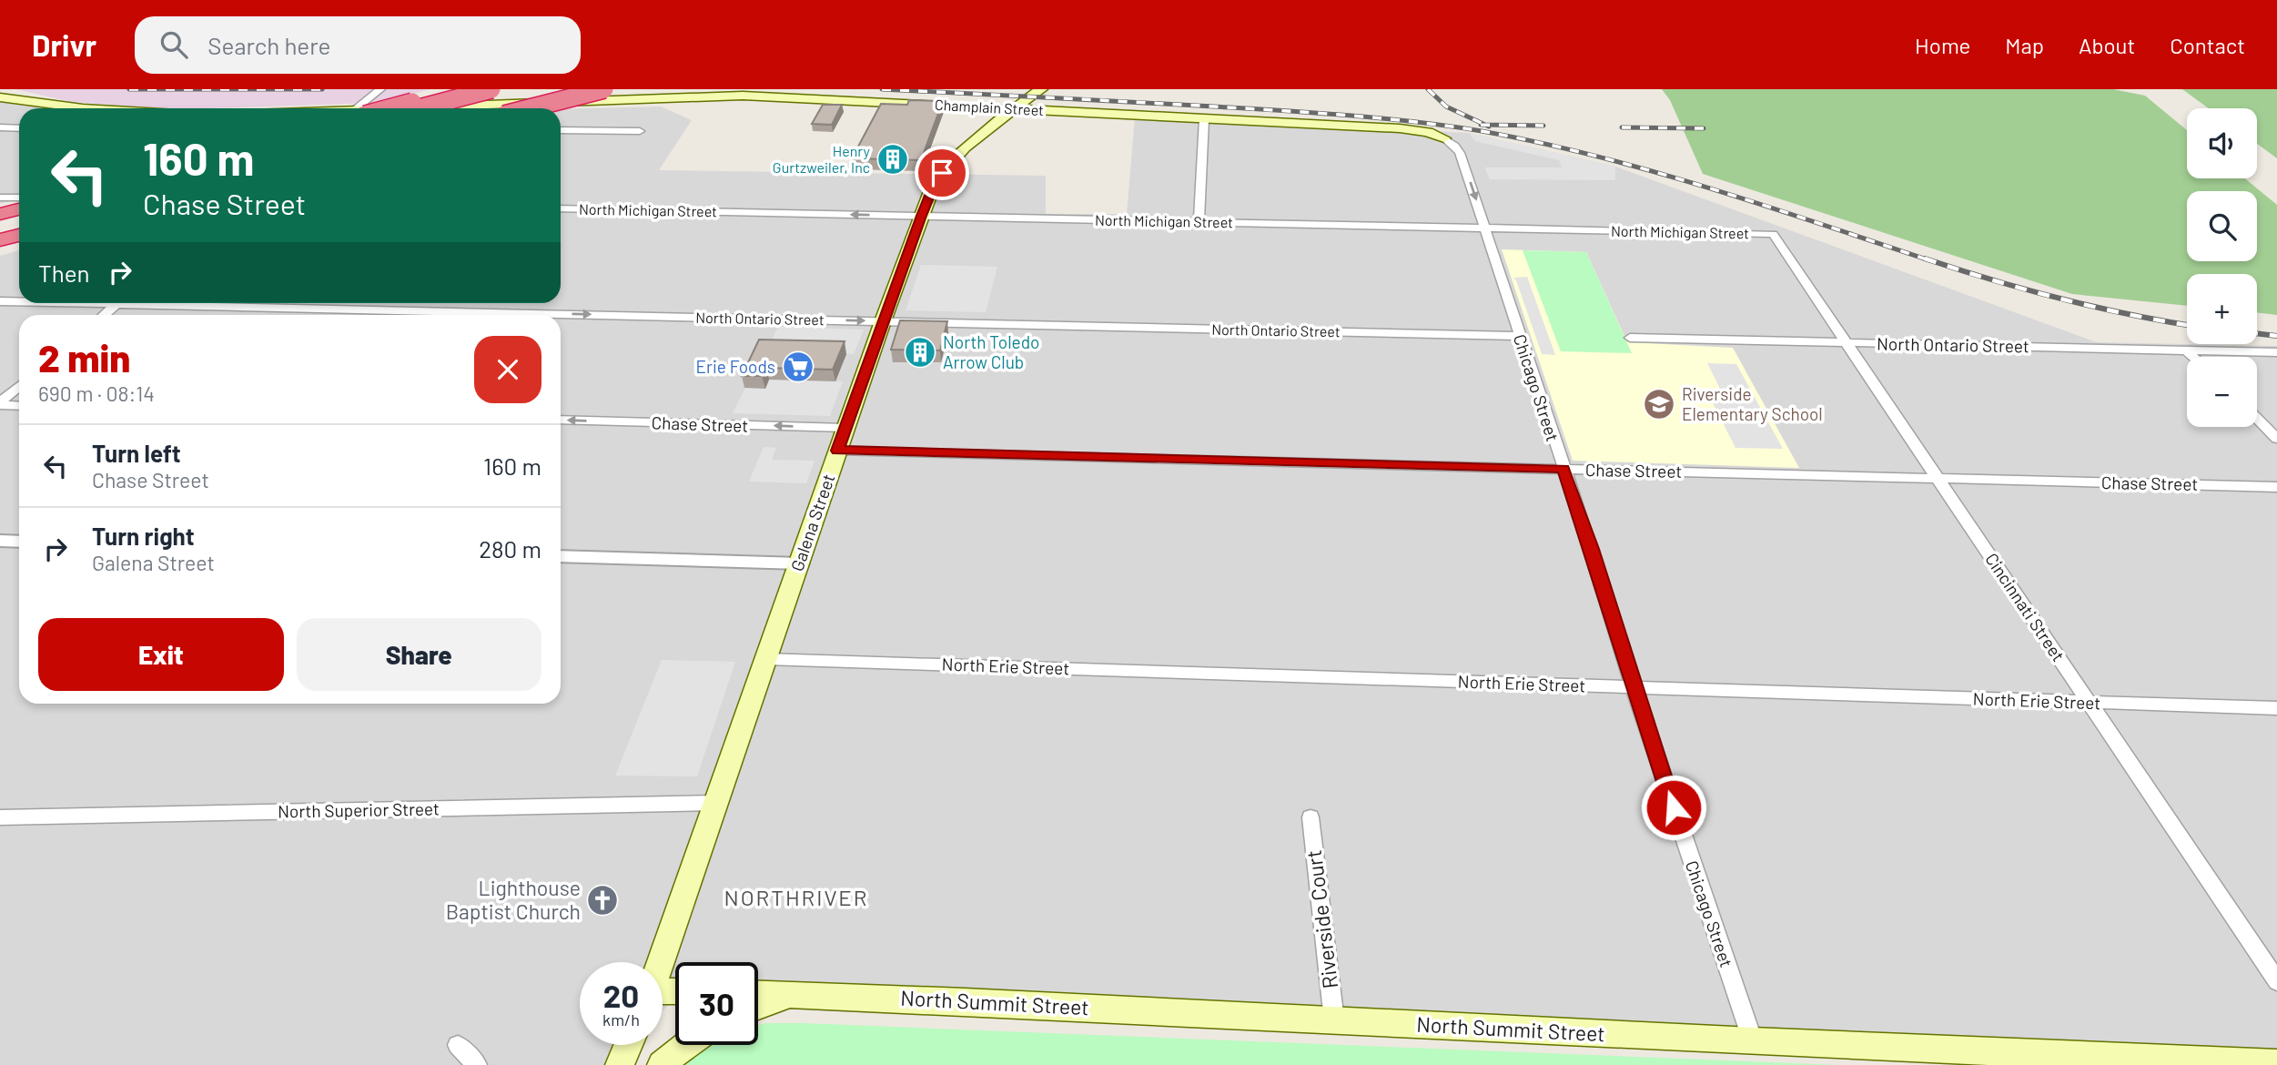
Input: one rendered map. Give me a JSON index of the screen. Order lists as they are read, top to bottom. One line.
{"streets":{"main road":["Champlain Street","Galena Street","North Summit Street"],"street":["North Michigan Street","North Ontario Street","Chicago Street","Chase Street","Cincinnati Street","North Erie Street","North Superior Street","Riverside Court"]},"crossings":[["Champlain Street","Chicago Street"],["Champlain Street","Galena Street"],["North Michigan Street","Chicago Street"],["North Michigan Street","Galena Street"],["North Michigan Street","Cincinnati Street"],["North Ontario Street","Chicago Street"],["North Ontario Street","Galena Street"],["North Ontario Street","Cincinnati Street"],["Chicago Street","Chase Street"],["Chicago Street","North Erie Street"],["Chicago Street","North Summit Street"],["Chase Street","Galena Street"],["Chase Street","Cincinnati Street"],["Galena Street","North Erie Street"],["Galena Street","North Superior Street"],["Cincinnati Street","North Erie Street"],["Riverside Court","North Summit Street"]],"districts":["NORTHRIVER"],"places":{"building":["Henry Gurtzweiler, Inc","North Toledo Arrow Club"],"supermarket":["Erie Foods"],"school or university":["Riverside Elementary School"],"church":["Lighthouse Baptist Church"]},"page":{"header":"Drivr","search":"Search here","nav":["Home","Map","About","Contact"],"map_buttons":["+","−"],"turn":["160 m","Chase Street"],"then":"Then","heading":["2 min","690 m · 08:14"],"list":[{"name":"Turn left","note":"Chase Street","value":"160 m"},{"name":"Turn right","note":"Galena Street","value":"280 m"}],"buttons":["Exit","Share"],"speed":"20 km/h","limit":"30"}}
